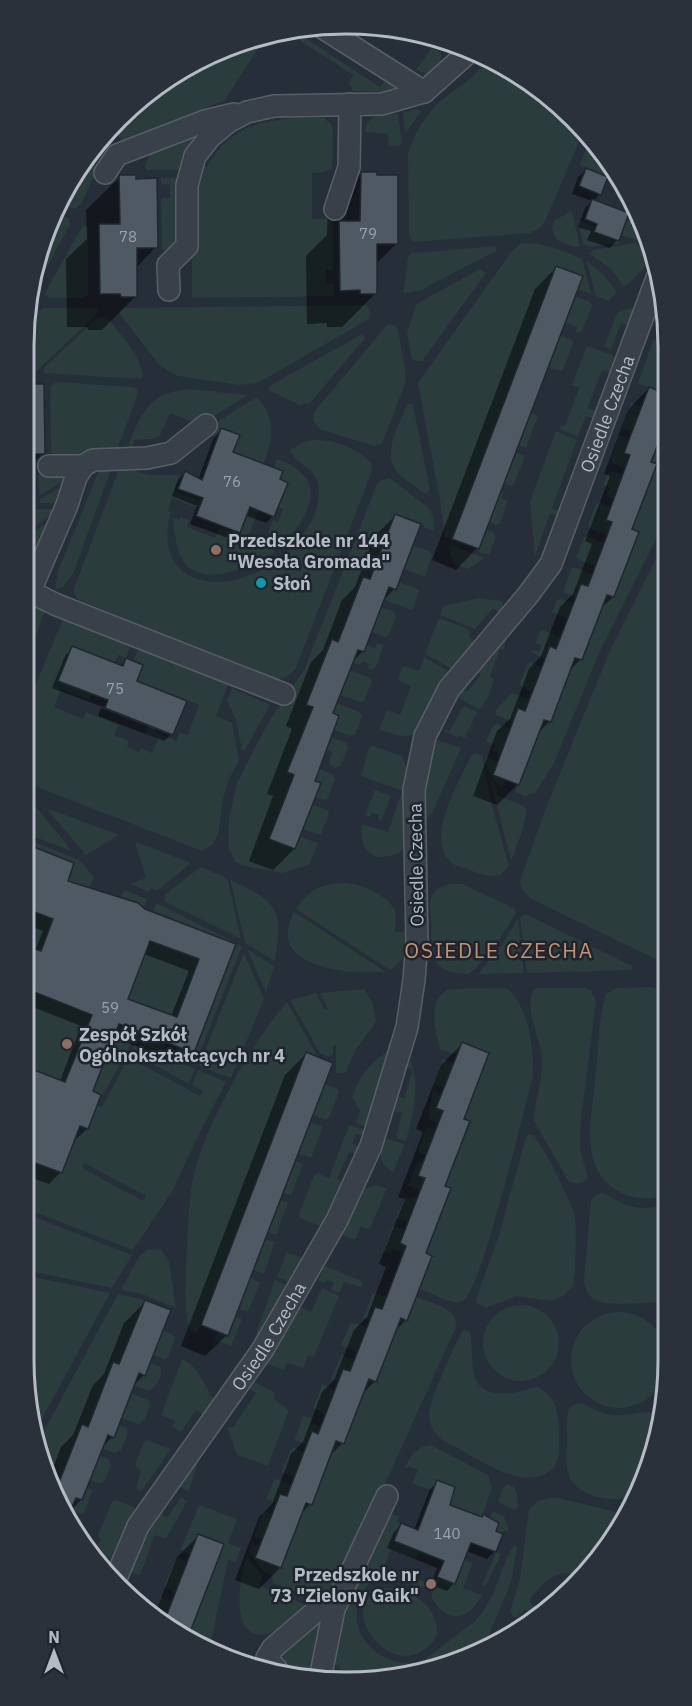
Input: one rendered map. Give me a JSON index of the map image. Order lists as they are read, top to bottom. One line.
{"streets":{"street":["Osiedle Czecha"]},"districts":["OSIEDLE CZECHA"],"places":["Przedszkole nr 144 \"Wesoła Gromada\"","Słoń","Zespół Szkół Ogólnokształcących nr 4","Przedszkole nr 73 \"Zielony Gaik\""],"house_numbers":["79","78","76","75","59","140"],"north":"top"}
